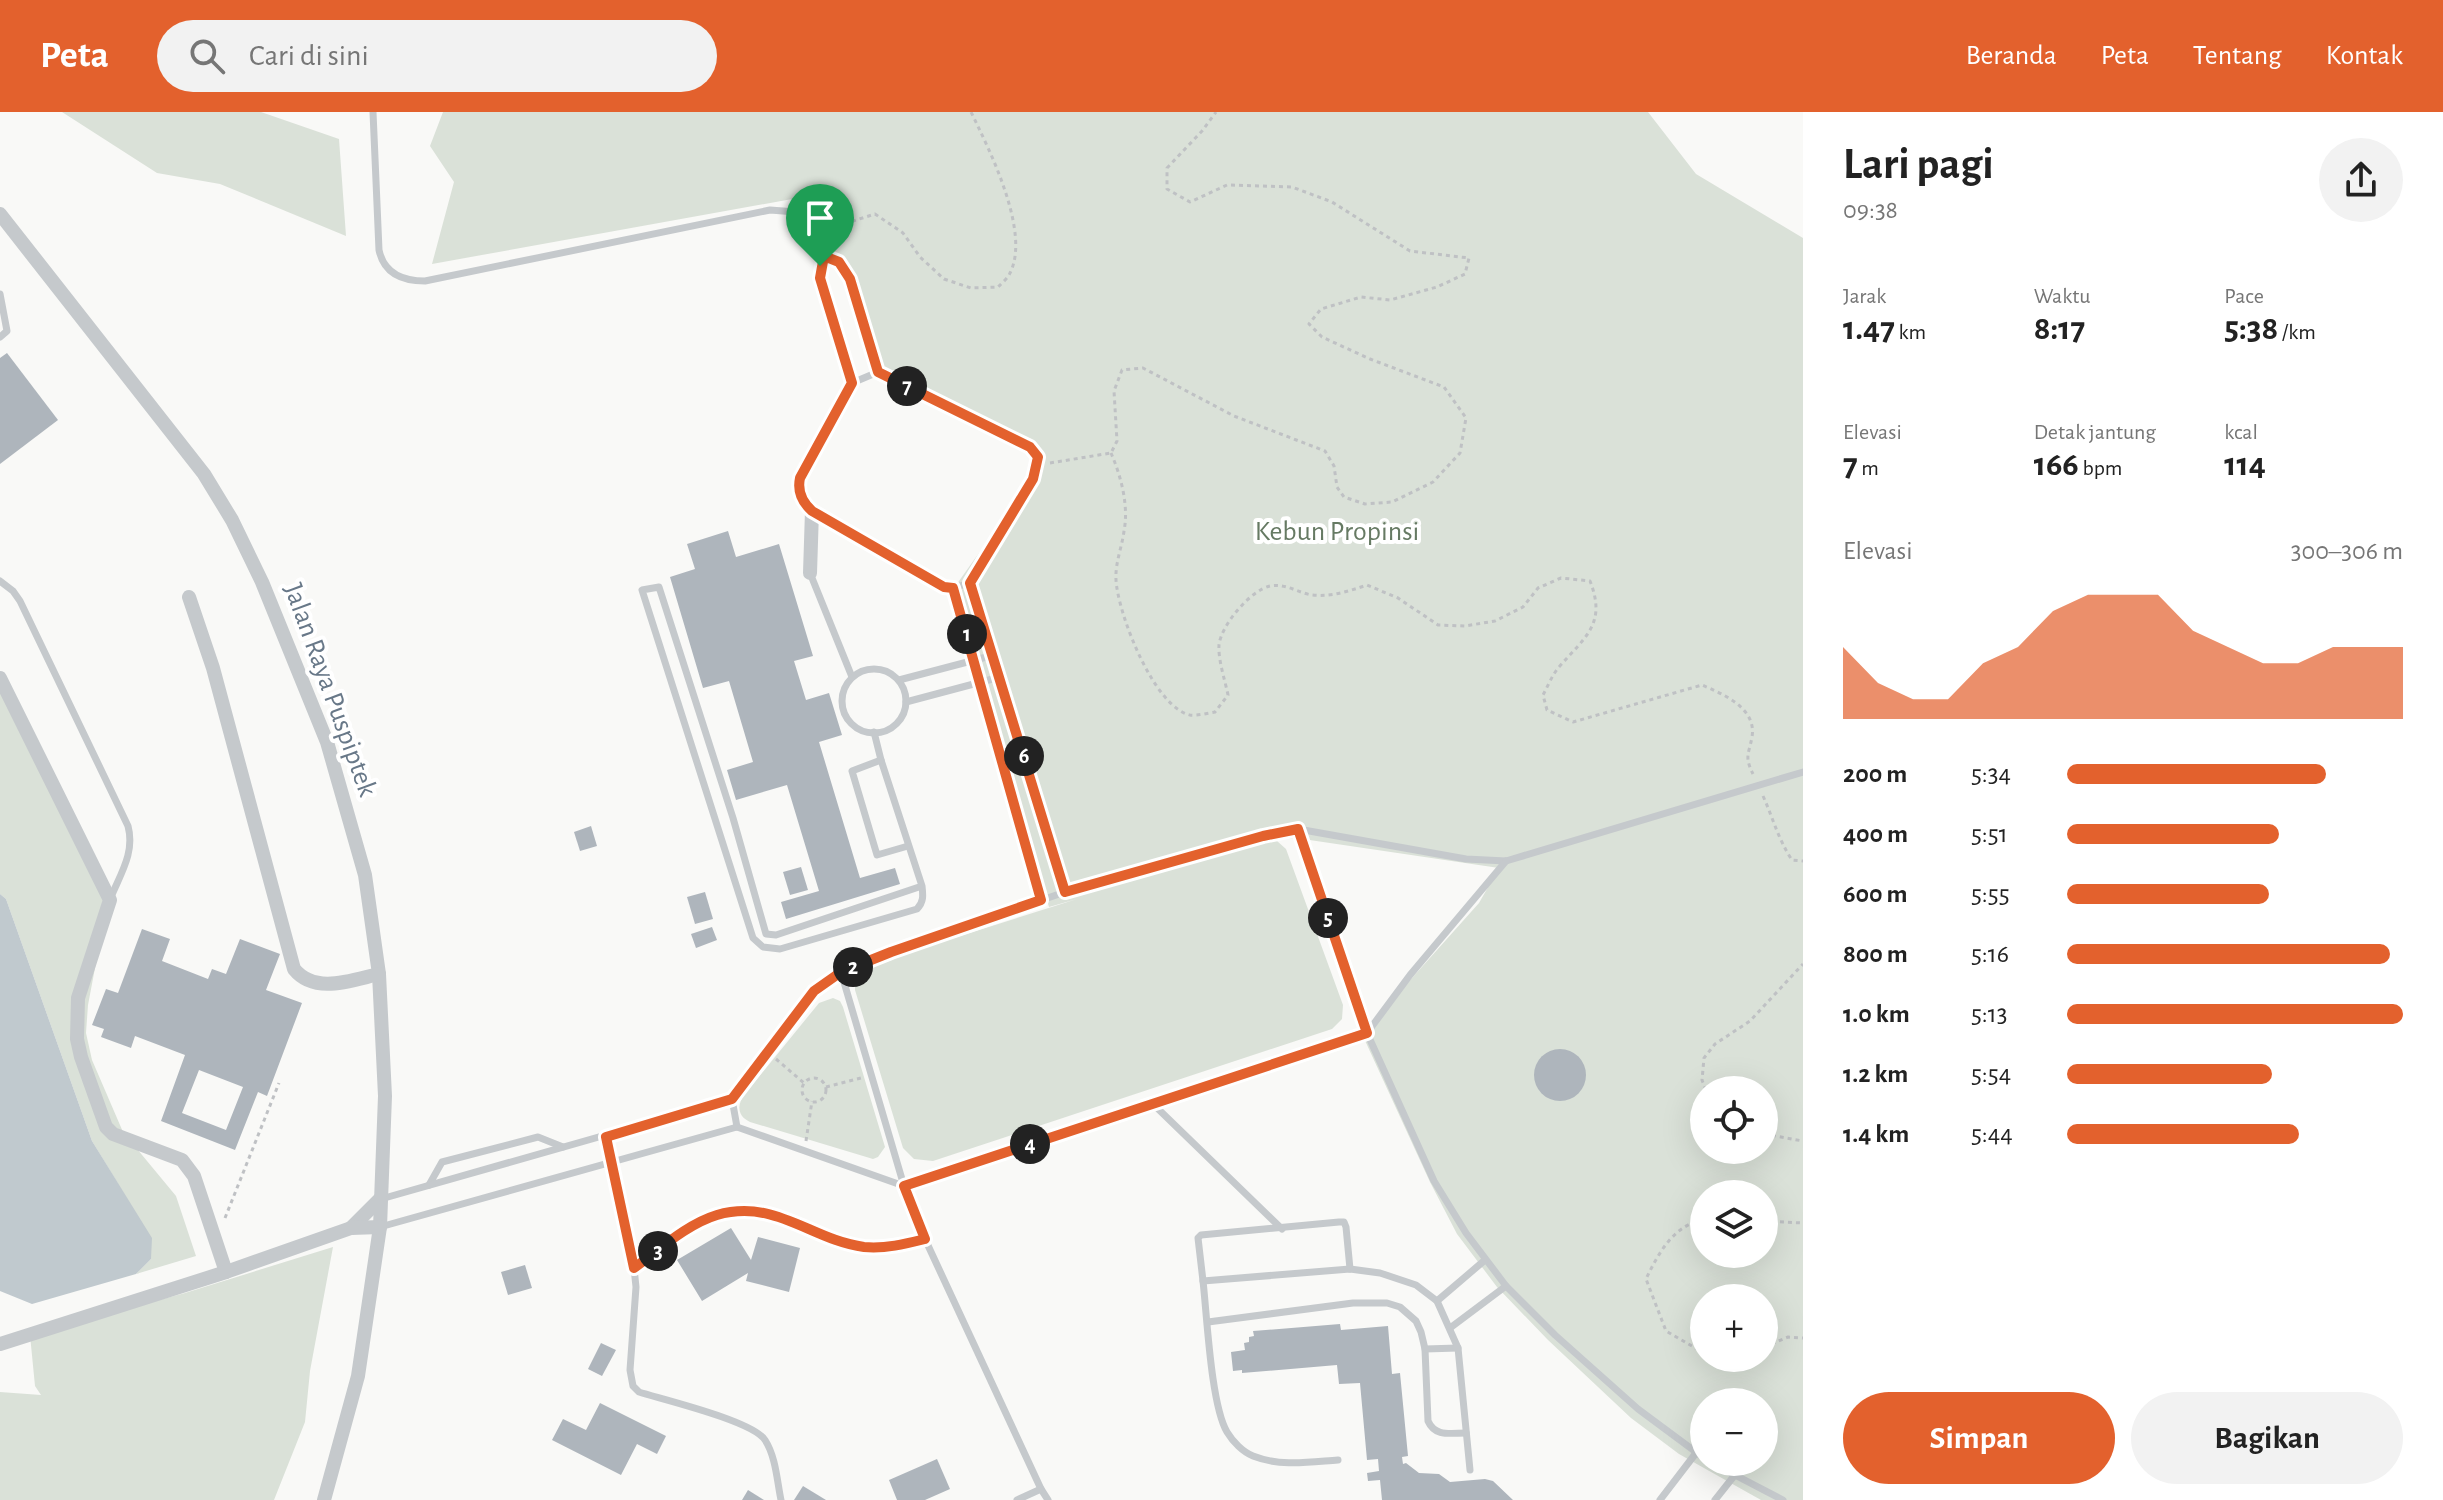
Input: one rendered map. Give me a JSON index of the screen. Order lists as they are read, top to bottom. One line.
{"streets":{"street":["Jalan Raya Puspiptek"]},"parks":["Kebun Propinsi"],"page":{"header":"Peta","search":"Cari di sini","nav":["Beranda","Peta","Tentang","Kontak"],"heading":["Lari pagi","09:38"],"stats":[["Jarak","1.47 km"],["Waktu","8:17"],["Pace","5:38 /km"],["Elevasi","7 m"],["Detak jantung","166 bpm"],["kcal","114"]],"pins":["7","1","6","5","2","4","3"],"chart":["Elevasi","300–306 m"],"list":[{"name":"200 m","note":"5:34"},{"name":"400 m","note":"5:51"},{"name":"600 m","note":"5:55"},{"name":"800 m","note":"5:16"},{"name":"1.0 km","note":"5:13"},{"name":"1.2 km","note":"5:54"},{"name":"1.4 km","note":"5:44"}],"map_buttons":["+","−"],"buttons":["Simpan","Bagikan"]}}
